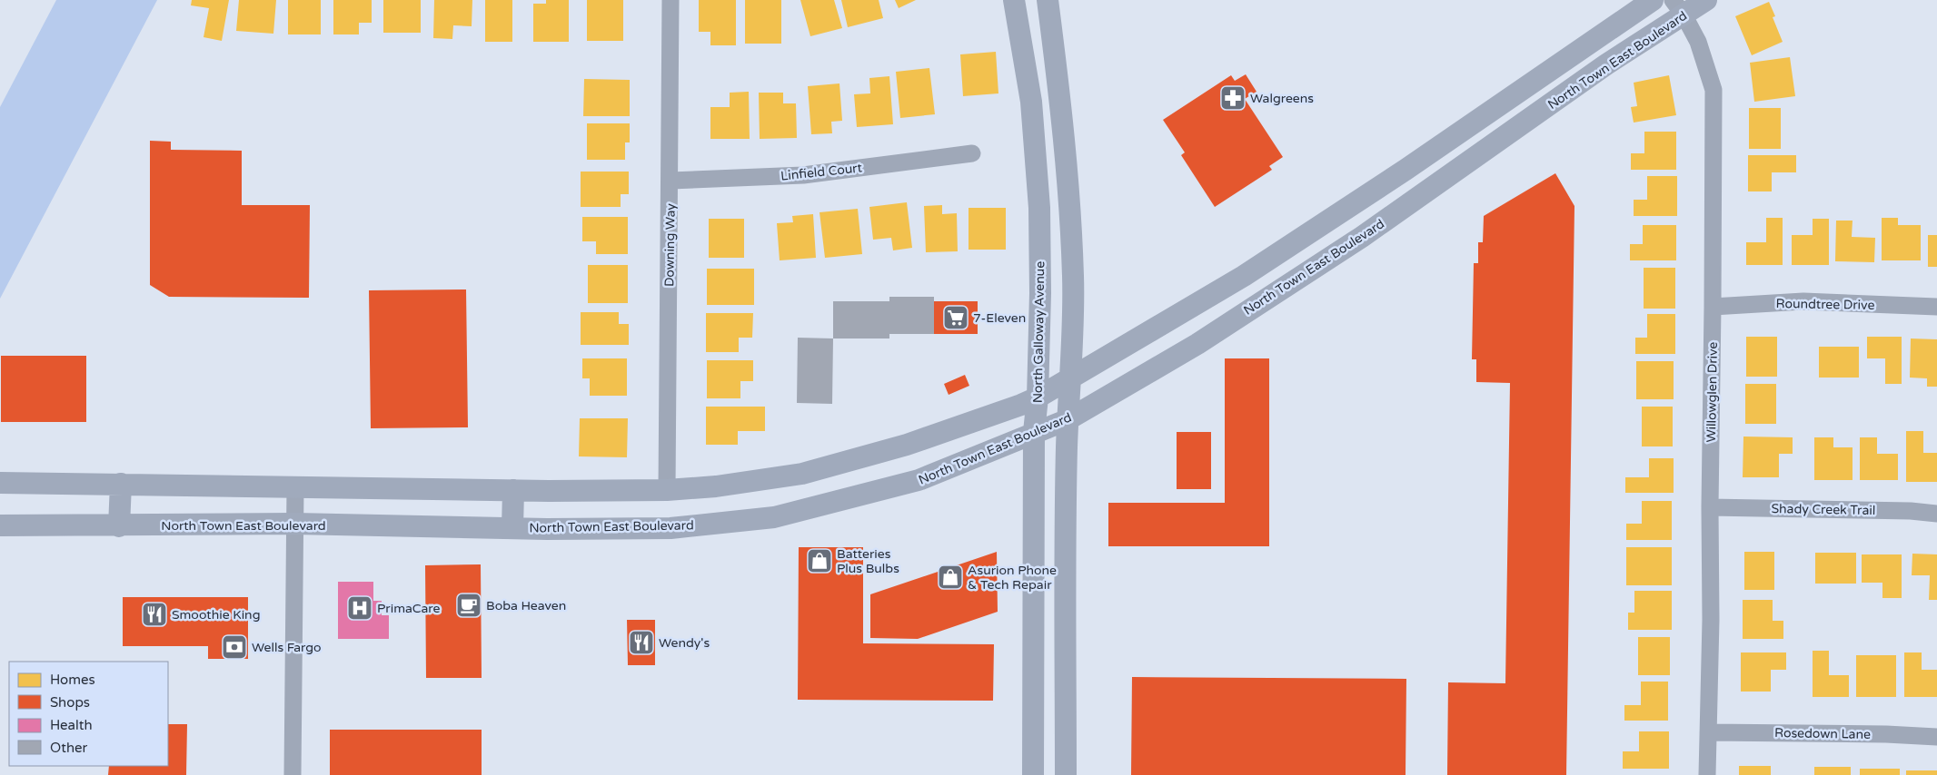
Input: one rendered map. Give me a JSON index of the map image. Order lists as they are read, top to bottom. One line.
{"streets":{"main road":["North Town East Boulevard","North Galloway Avenue"],"street":["Linfield Court","Downing Way","Roundtree Drive","Willowglen Drive","Shady Creek Trail","Rosedown Lane"]},"crossings":[["North Town East Boulevard","North Galloway Avenue"],["North Town East Boulevard","Willowglen Drive"],["Linfield Court","Downing Way"],["Roundtree Drive","Willowglen Drive"],["Willowglen Drive","Shady Creek Trail"],["Willowglen Drive","Rosedown Lane"]],"places":{"pharmacy":["Walgreens"],"supermarket":["7-Eleven"],"shop":["Batteries Plus Bulbs","Asurion Phone & Tech Repair"],"cafe":["Boba Heaven"],"hospital":["PrimaCare"],"restaurant":["Smoothie King","Wendy's"],"bank":["Wells Fargo"]},"legend":["Homes","Shops","Health","Other"]}
